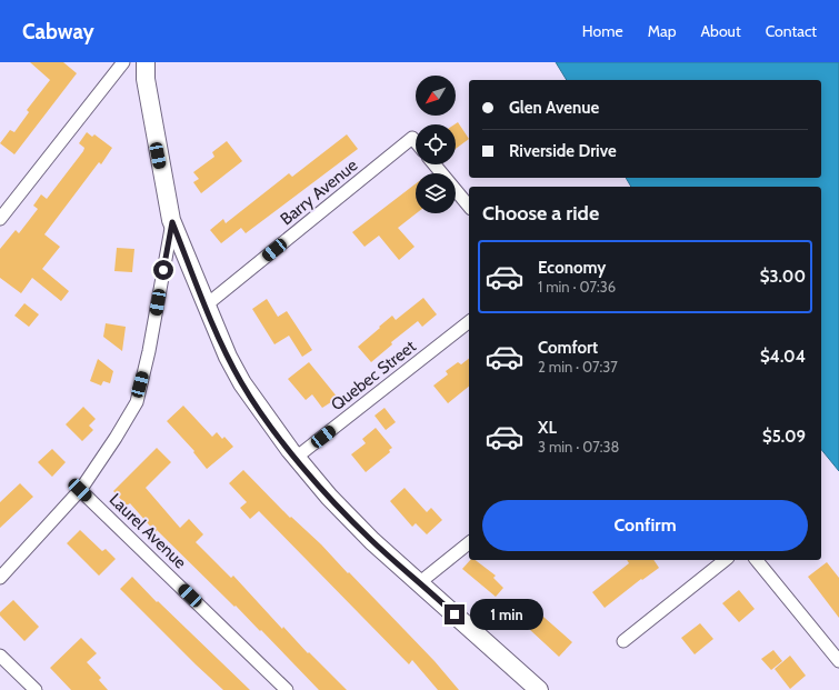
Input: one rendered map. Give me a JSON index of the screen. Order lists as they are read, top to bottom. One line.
{"streets":{"street":["Barry Avenue","Quebec Street","Laurel Avenue"]},"north":"bottom left","page":{"header":"Cabway","nav":["Home","Map","About","Contact"],"banner":["Glen Avenue","Riverside Drive"],"heading":"Choose a ride","list":[{"name":"Economy","note":"1 min · 07:36","value":"$3.00"},{"name":"Comfort","note":"2 min · 07:37","value":"$4.04"},{"name":"XL","note":"3 min · 07:38","value":"$5.09"}],"buttons":"Confirm","bubble":"1 min"}}
